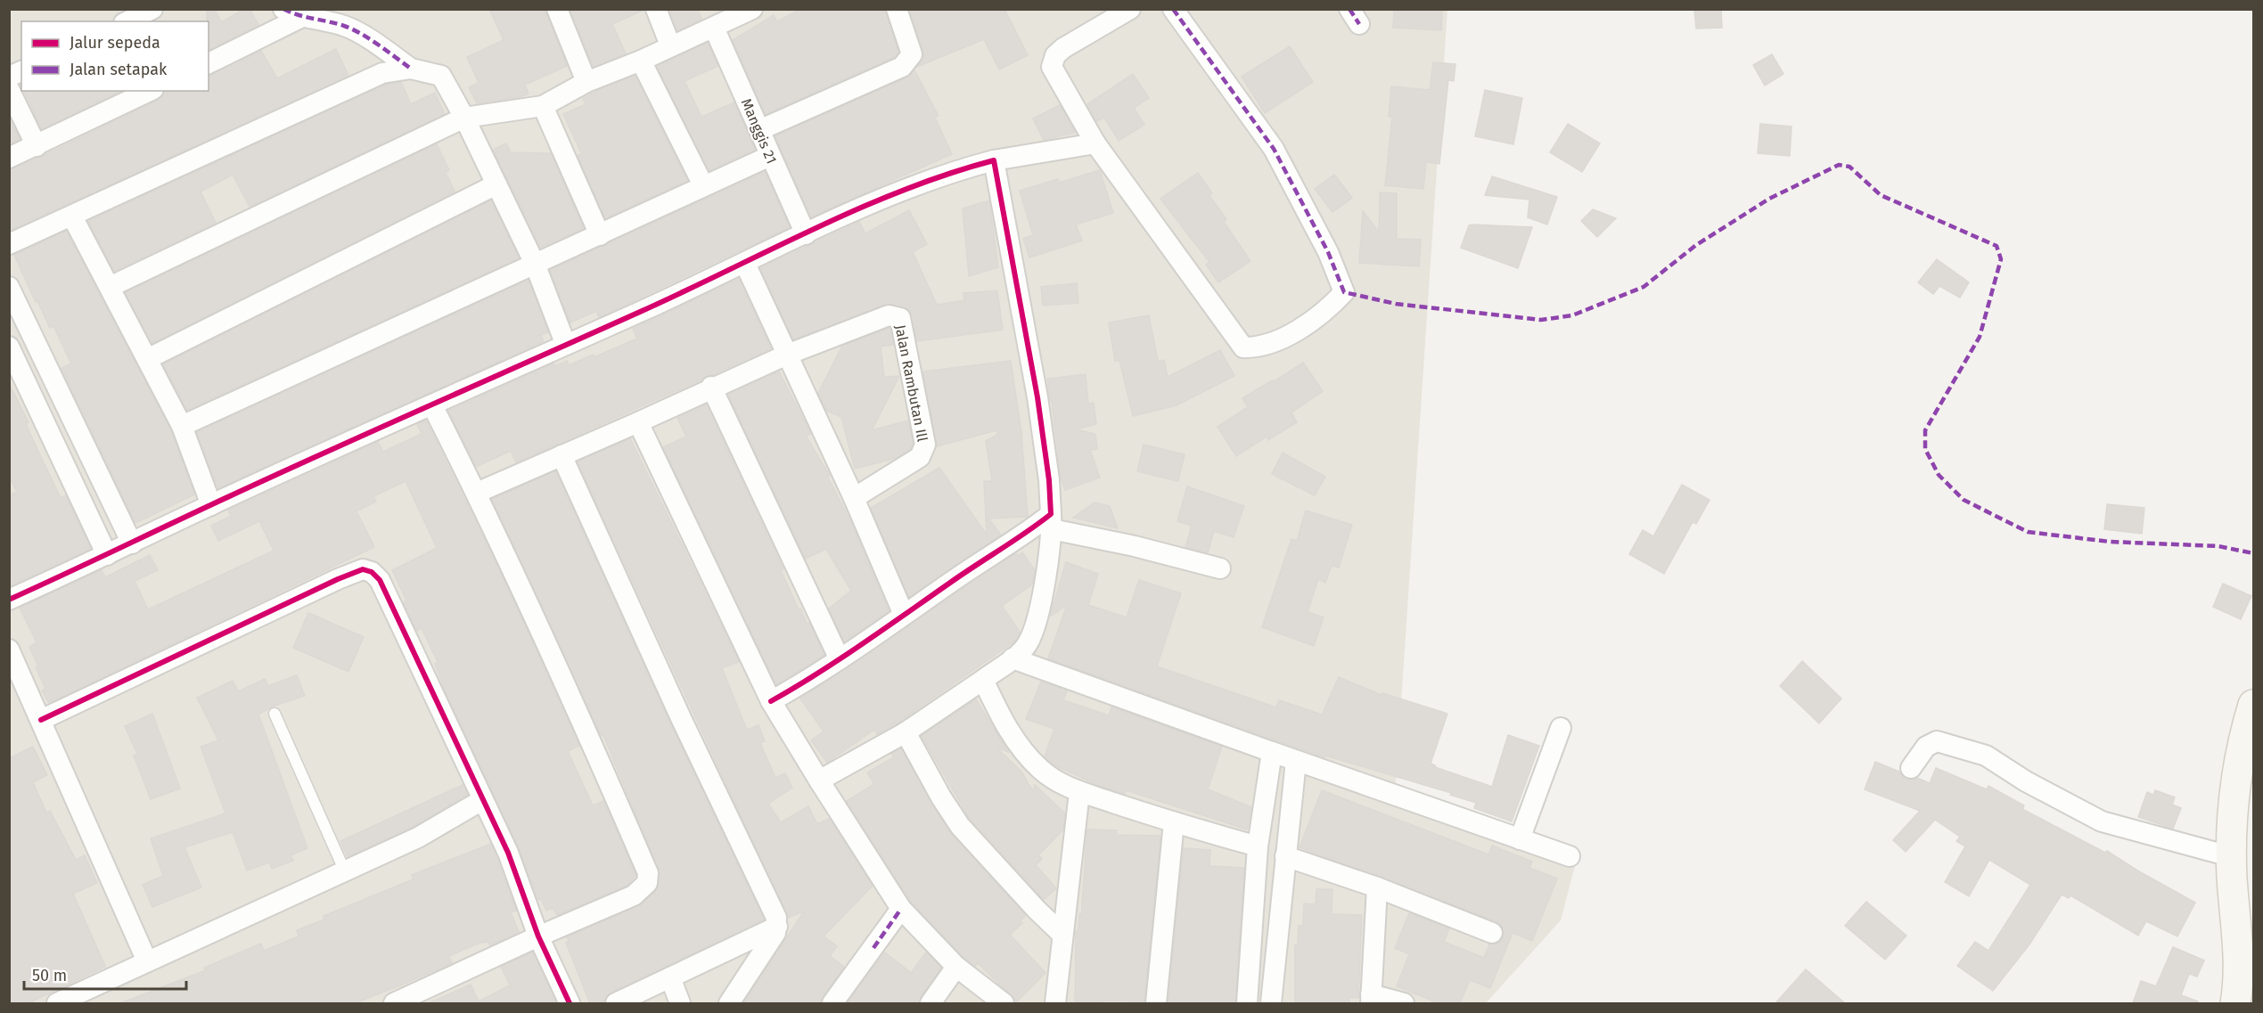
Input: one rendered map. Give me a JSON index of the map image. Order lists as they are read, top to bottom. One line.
{"streets":{"street":["Manggis 21","Jalan Rambutan Ill"]},"legend":["Jalur sepeda","Jalan setapak"],"scale_bar":"50 m"}
